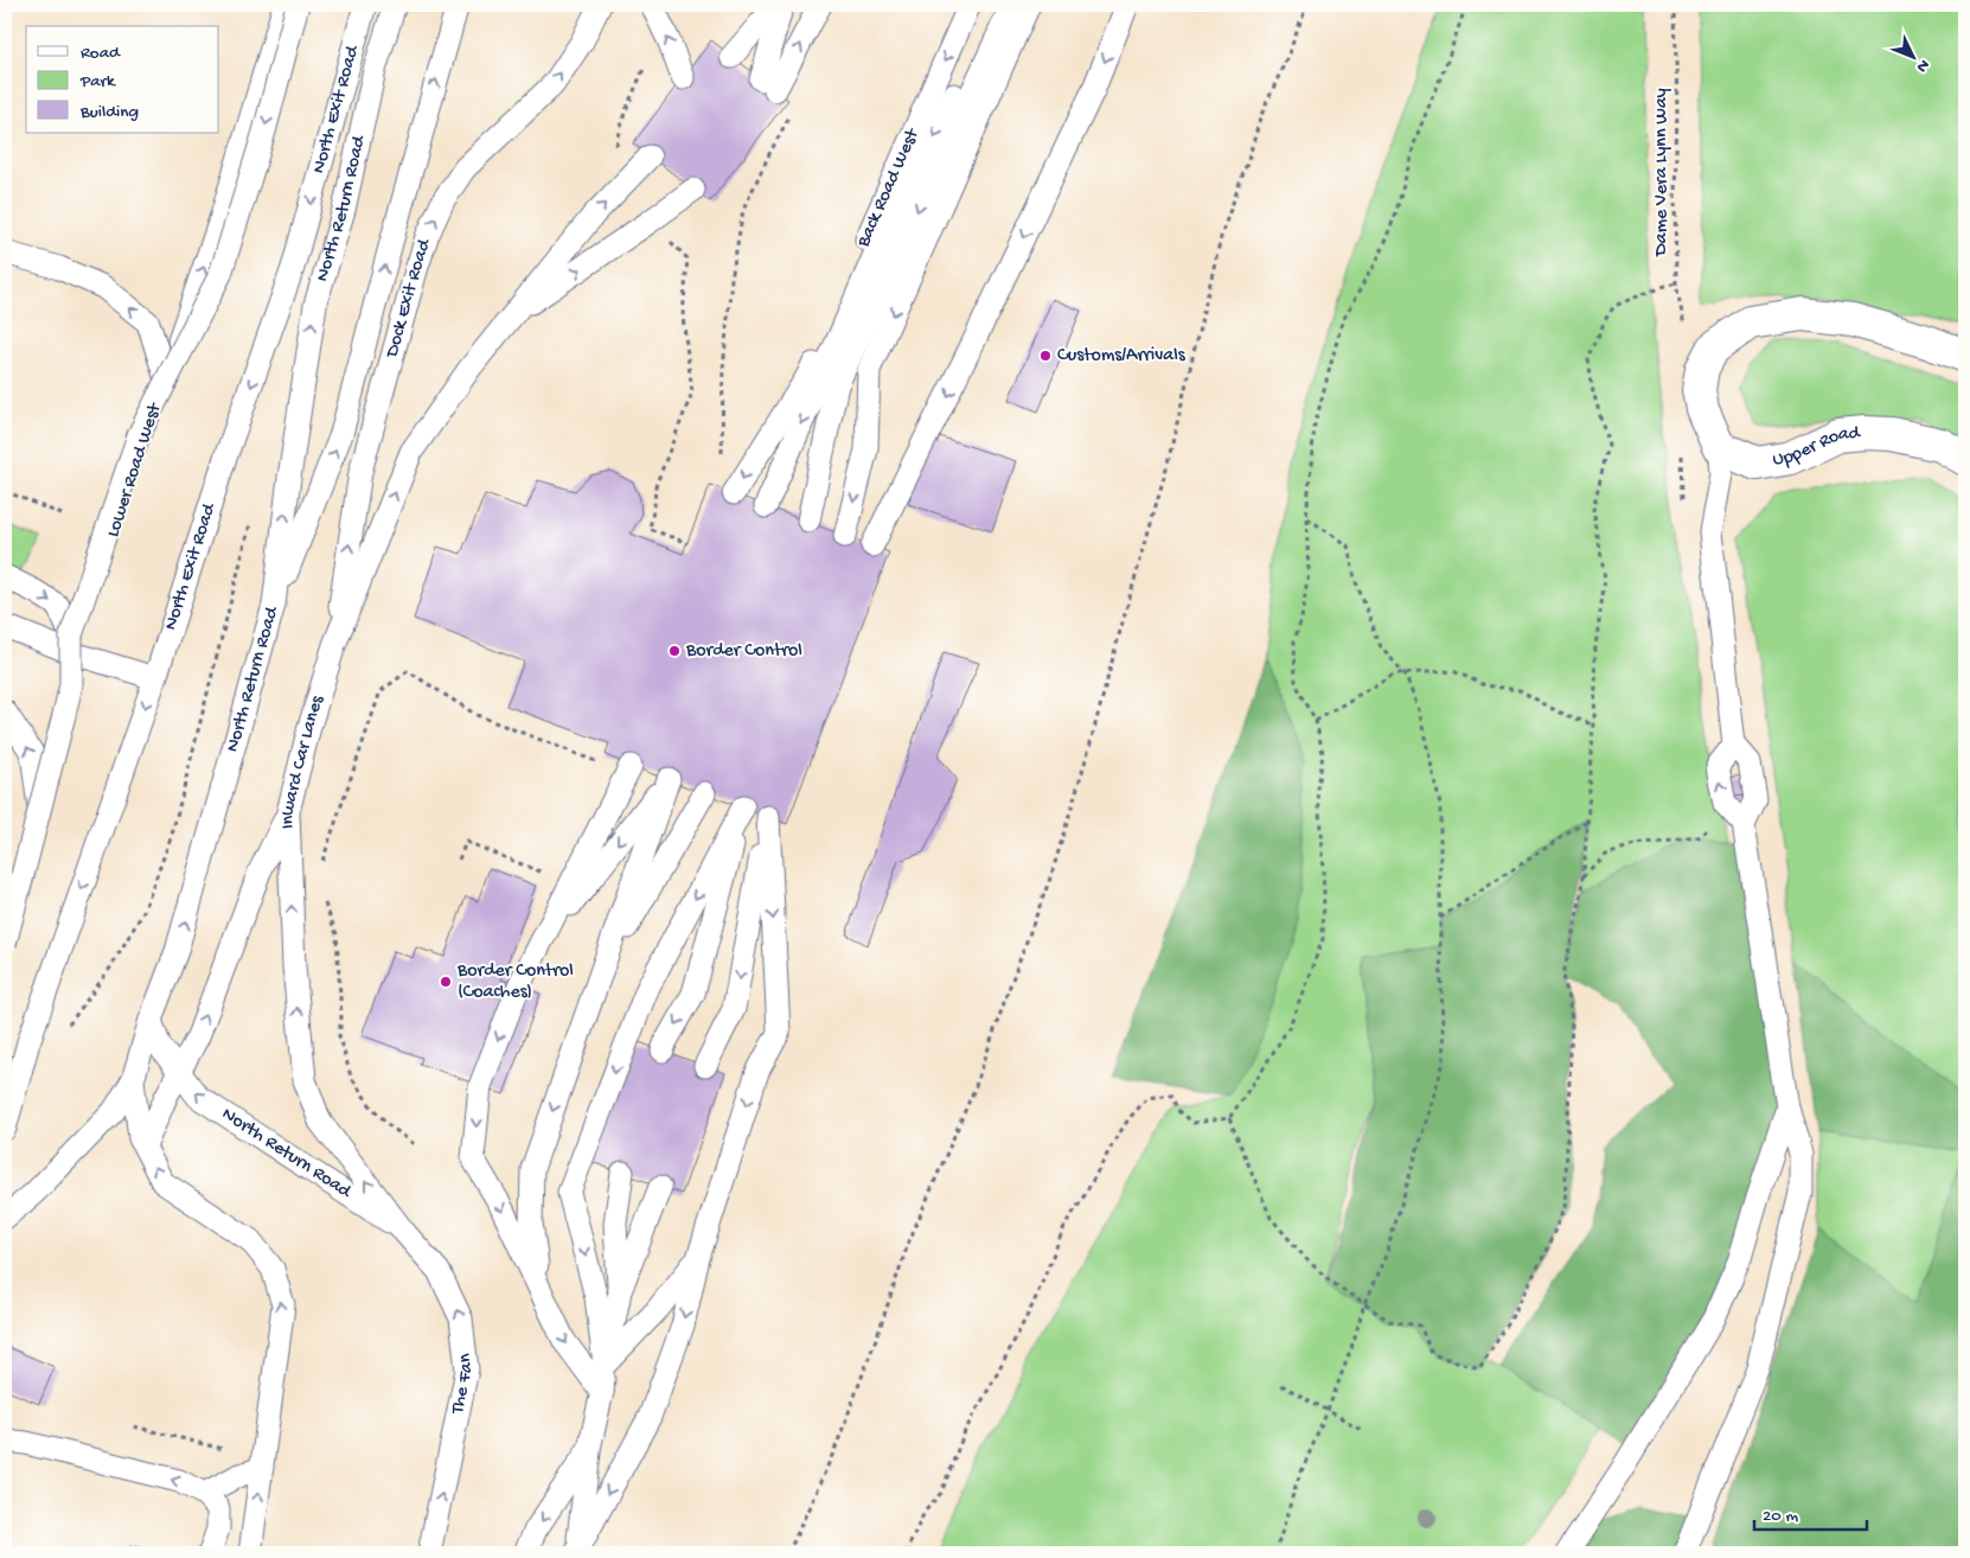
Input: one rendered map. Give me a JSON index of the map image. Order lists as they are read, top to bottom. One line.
{"streets":{"street":["Upper Road"],"lane":["North Exit Road","Back Road West","North Return Road","Dock Exit Road","Lower Road West","Inward Car Lanes","The Fan"],"path":["Dame Vera Lynn Way"]},"crossings":[["North Return Road","Inward Car Lanes"],["North Return Road","The Fan"],["Dock Exit Road","Inward Car Lanes"],["Inward Car Lanes","The Fan"]],"places":["Customs/Arrivals","Border Control","Border Control (Coaches)"],"legend":["Road","Park","Building"],"scale_bar":"20 m","north":"bottom right"}
